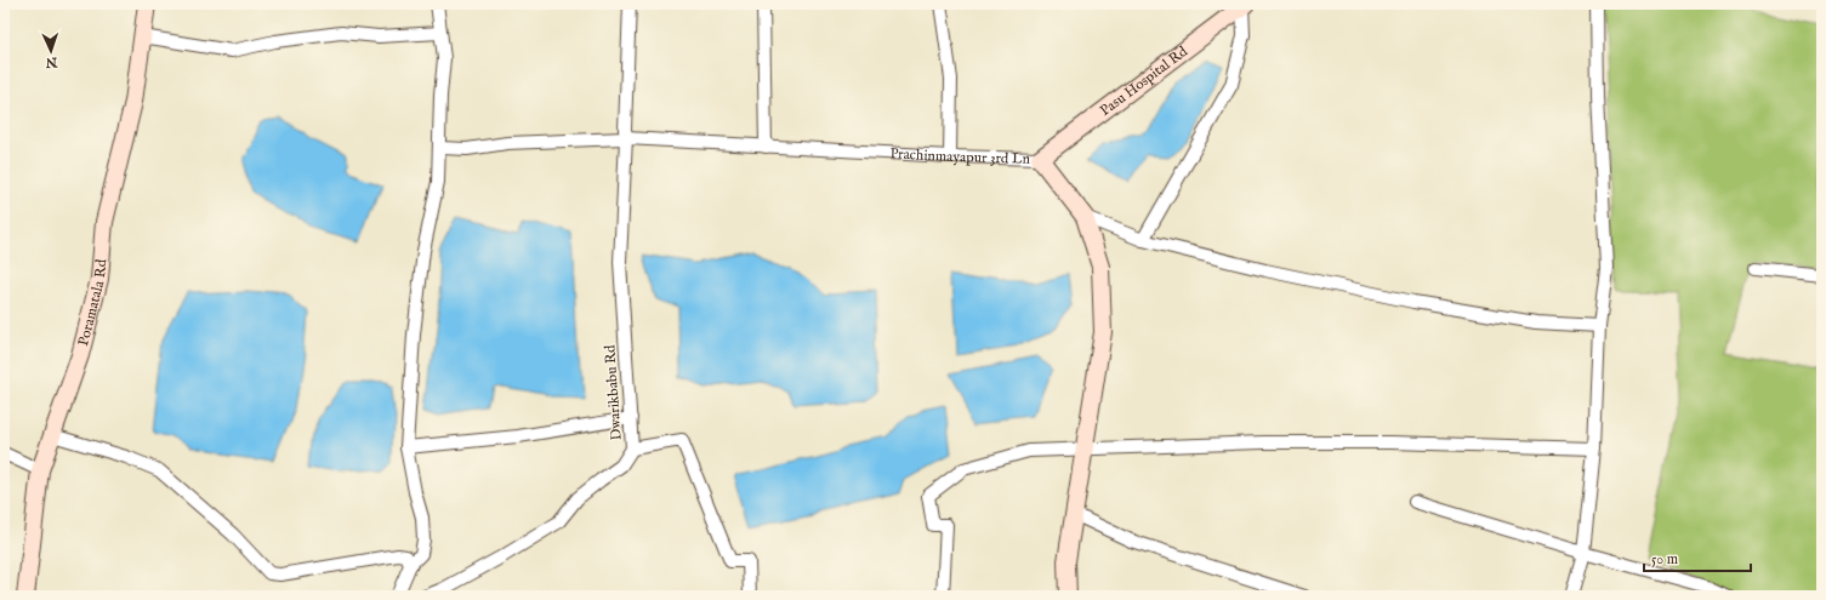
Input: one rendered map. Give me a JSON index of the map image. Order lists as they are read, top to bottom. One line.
{"streets":{"main road":["Pasu Hospital Rd","Prachinmayapur 3rd Ln","Poramatala Rd"],"street":["Dwarikbabu Rd"]},"crossings":[["Pasu Hospital Rd","Prachinmayapur 3rd Ln"],["Prachinmayapur 3rd Ln","Dwarikbabu Rd"]],"scale_bar":"50 m","north":"bottom"}
